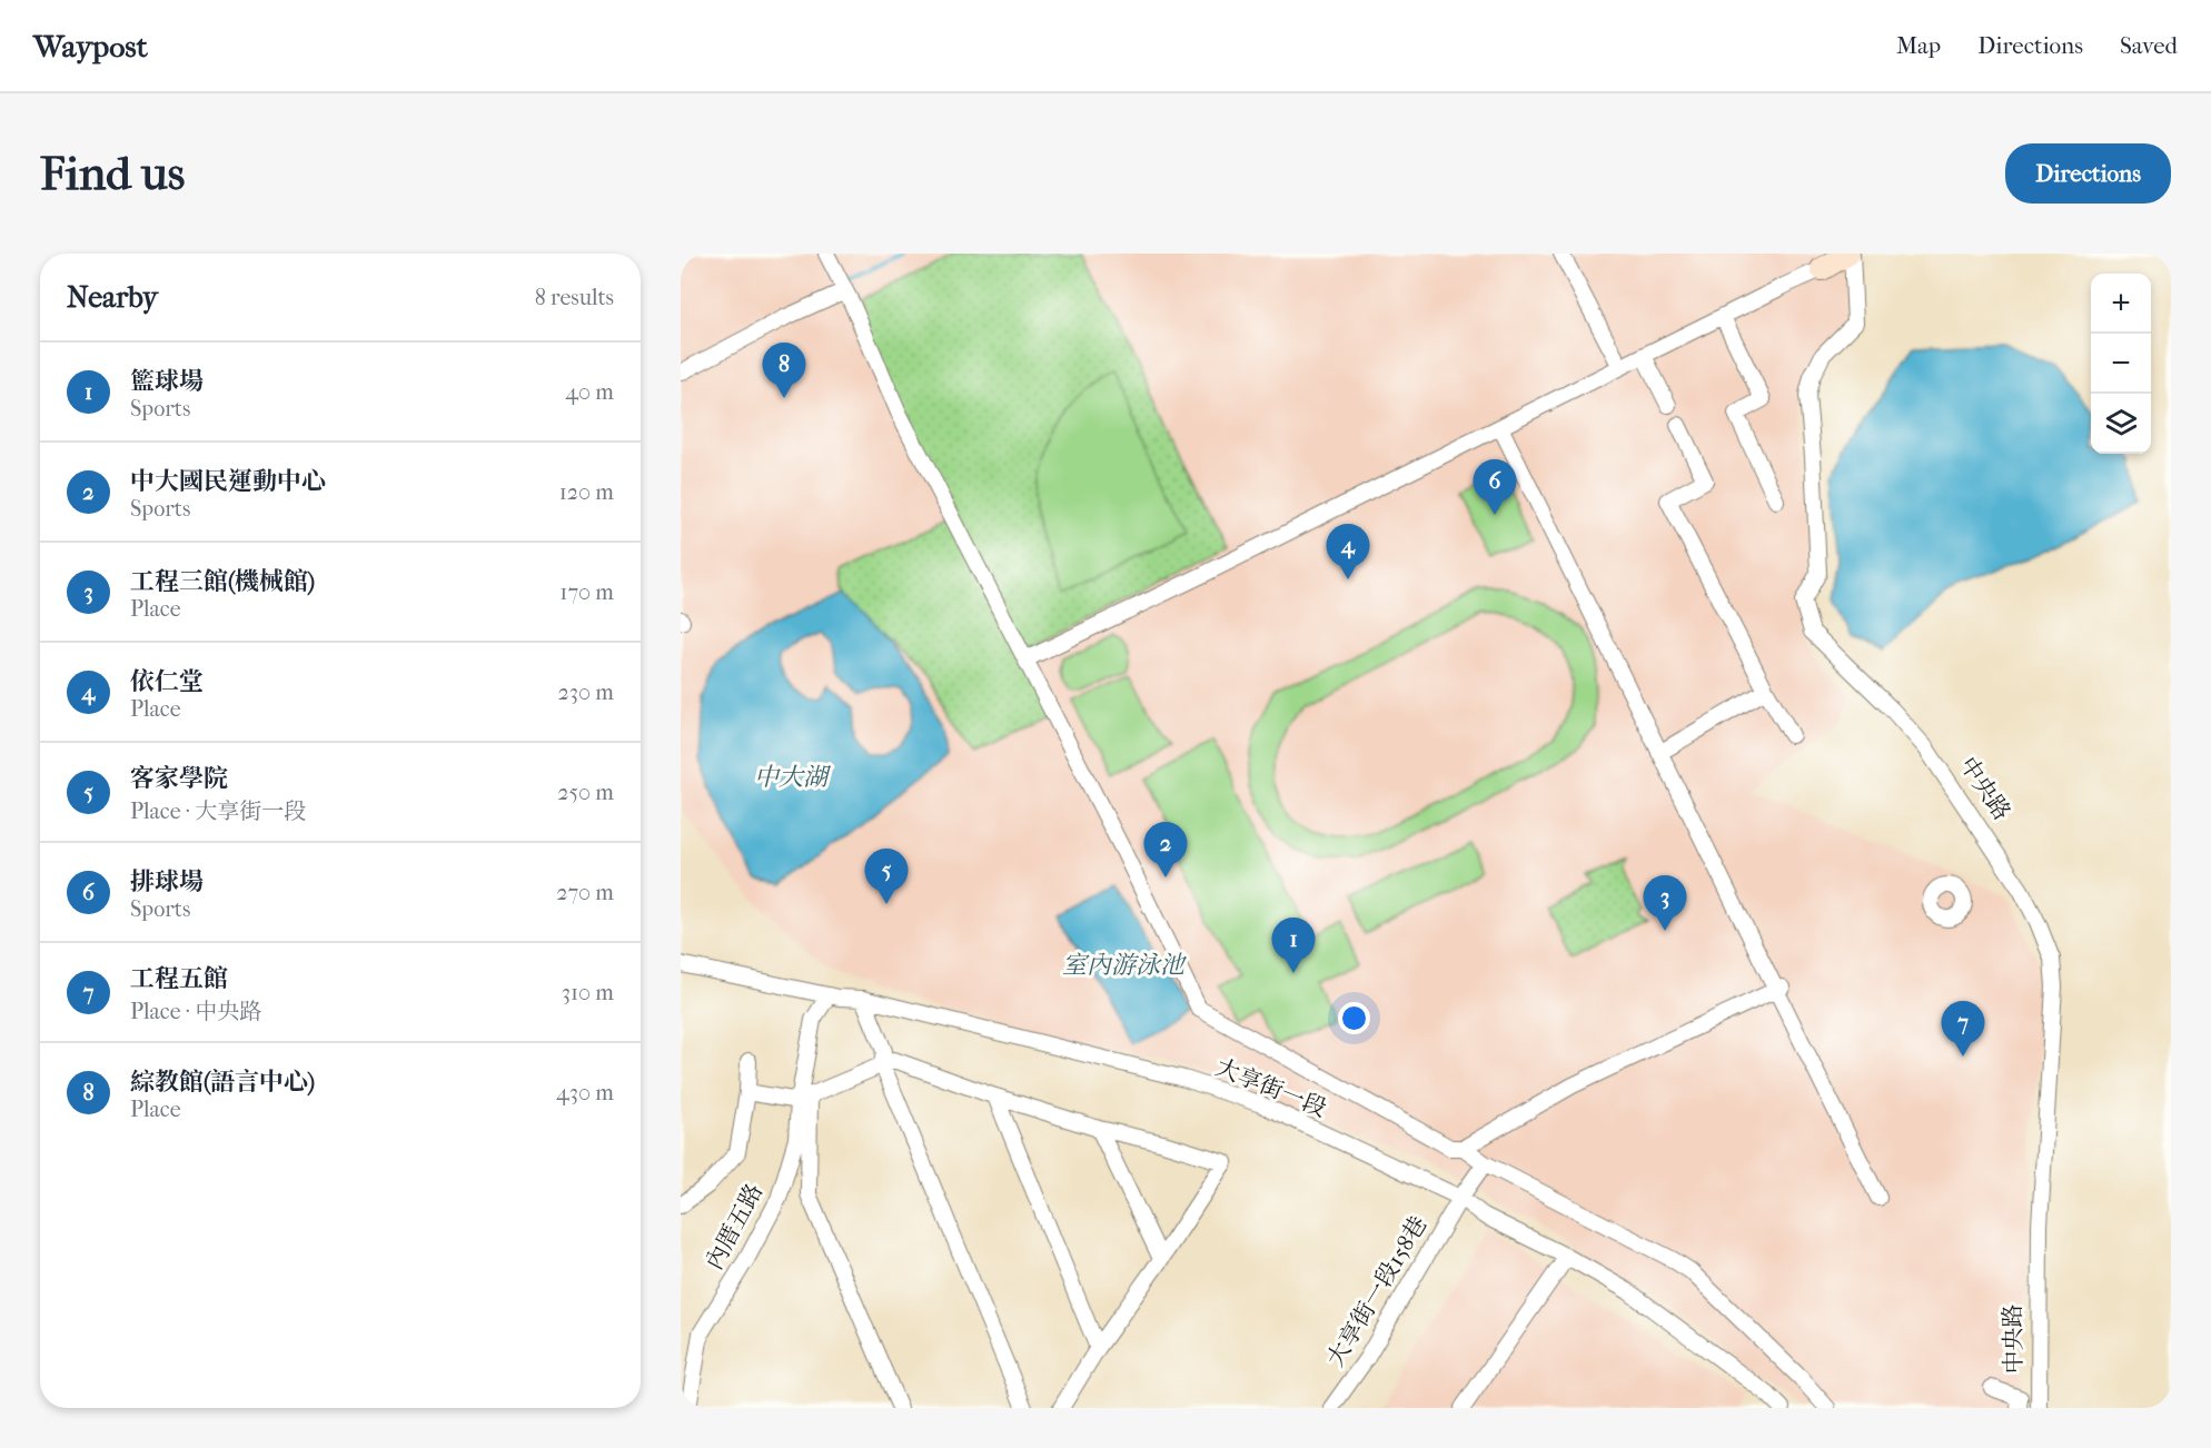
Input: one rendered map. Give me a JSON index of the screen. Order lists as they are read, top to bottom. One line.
{"streets":{"street":["中央路","大享街一段","內厝五路","大享街一段158巷"]},"crossings":[["大享街一段","內厝五路"],["大享街一段","大享街一段158巷"]],"water":["中大湖","室內游泳池"],"page":{"header":"Waypost","nav":["Map","Directions","Saved"],"buttons":"Directions","title":"Find us","heading":["Nearby","8 results"],"map_buttons":["+","−"],"list":[{"mark":"1","name":"籃球場","note":"Sports","value":"40 m"},{"mark":"2","name":"中大國民運動中心","note":"Sports","value":"120 m"},{"mark":"3","name":"工程三館(機械館)","note":"Place","value":"170 m"},{"mark":"4","name":"依仁堂","note":"Place","value":"230 m"},{"mark":"5","name":"客家學院","note":"Place · 大享街一段","value":"250 m"},{"mark":"6","name":"排球場","note":"Sports","value":"270 m"},{"mark":"7","name":"工程五館","note":"Place · 中央路","value":"310 m"},{"mark":"8","name":"綜教館(語言中心)","note":"Place","value":"430 m"}],"pins":["8","6","4","2","5","3","1","7"]}}
